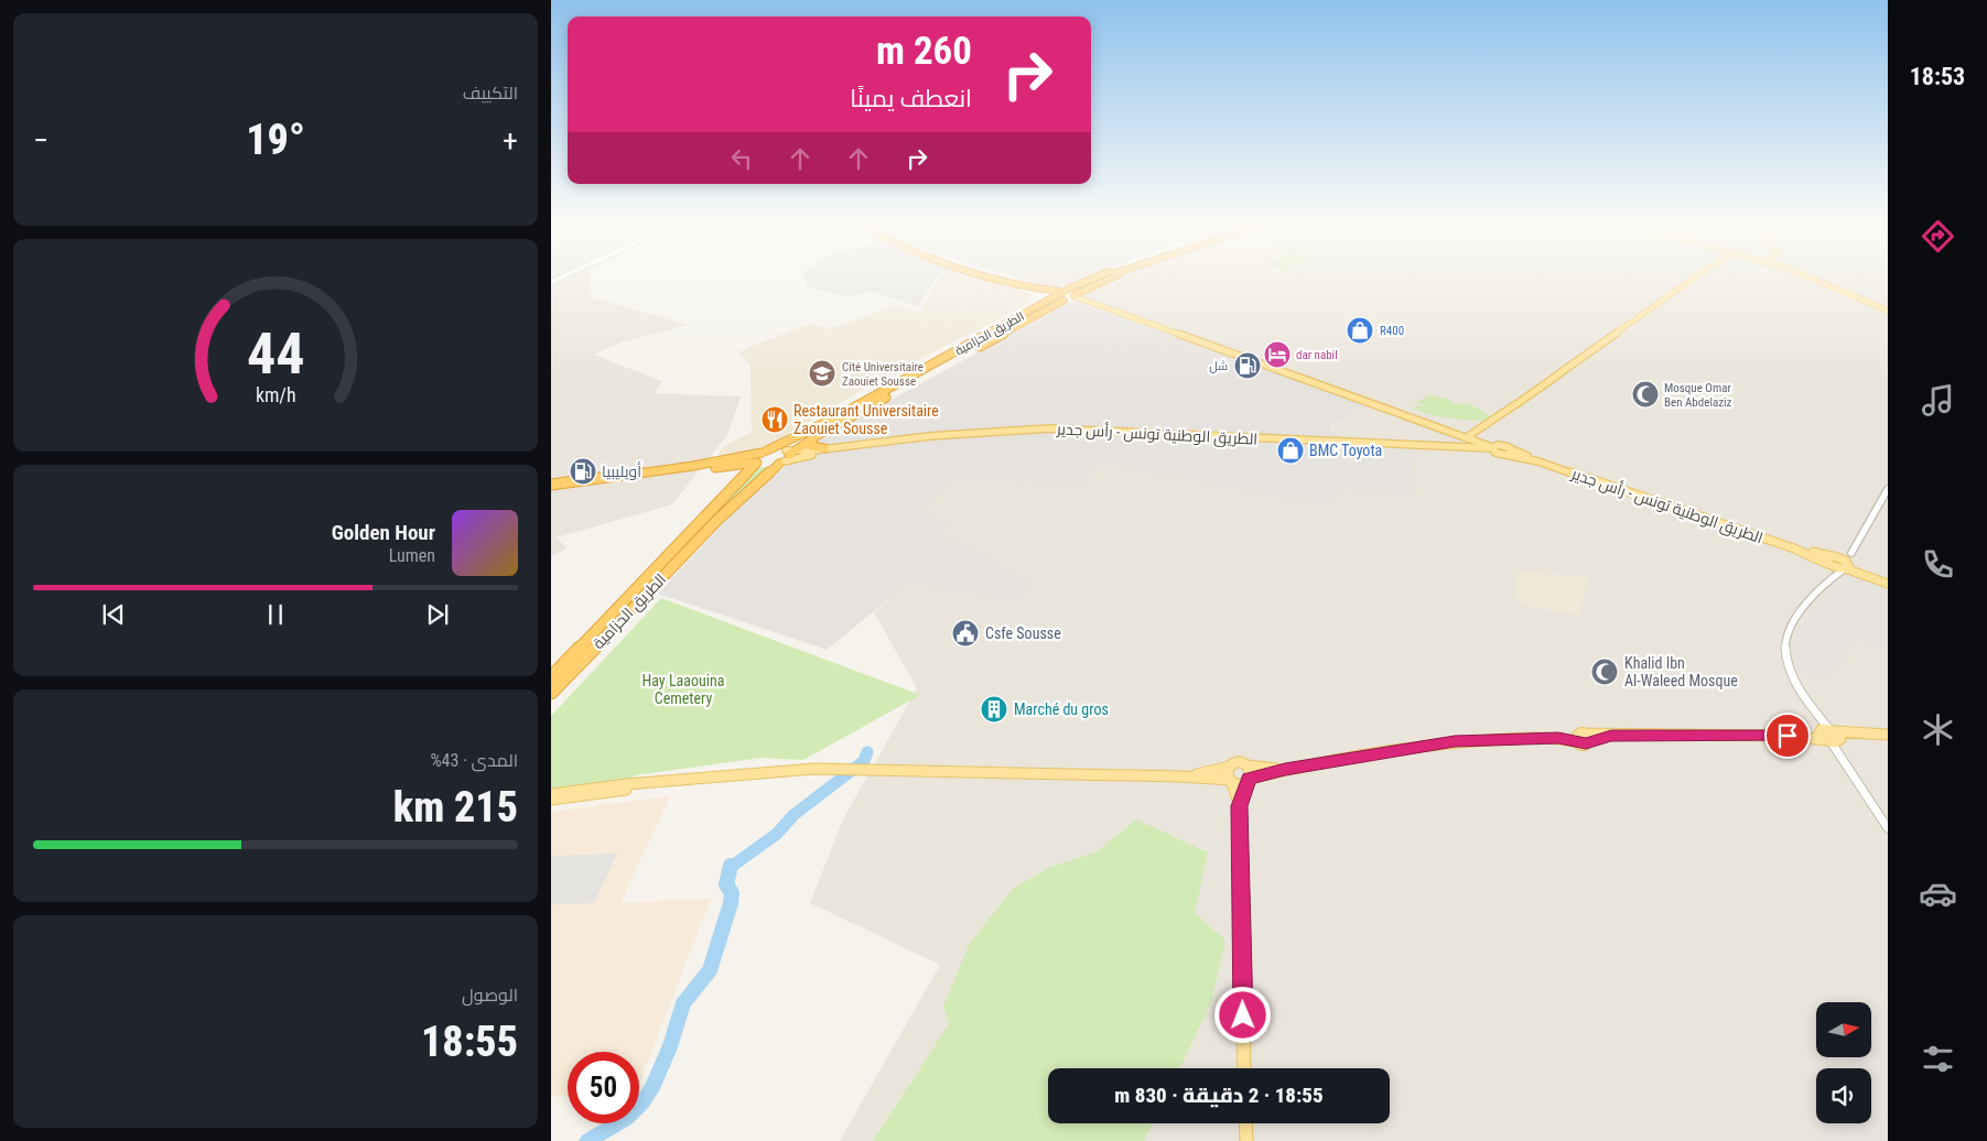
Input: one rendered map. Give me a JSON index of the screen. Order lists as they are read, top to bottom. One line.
{"streets":{"highway":["الطريق الحزامية"],"main road":["الطريق الوطنية تونس - رأس جدير"]},"crossings":[["الطريق الحزامية","الطريق الوطنية تونس - رأس جدير"]],"parks":["Hay Laaouina Cemetery"],"places":{"shop":["R400","BMC Toyota"],"hotel":["dar nabil"],"fuel station":["شل","أويليبيا"],"school or university":["Cité Universitaire Zaouiet Sousse"],"mosque":["Mosque Omar Ben Abdelaziz","Khalid Ibn Al-Waleed Mosque"],"restaurant":["Restaurant Universitaire Zaouiet Sousse"],"public building":["Csfe Sousse"],"building":["Marché du gros"]},"north":"right","page":{"tabs":"18:53","tile":["التكييف",["المدى · 43%","215 km"],["الوصول","18:55"]],"turn":["260 m","انعطف يمينًا"],"heat":["−","19°","+"],"song":["Golden Hour","Lumen"],"limit":"50","trip":"18:55 · 2 دقيقة · 830 m","gauge":["44","km/h"]}}
